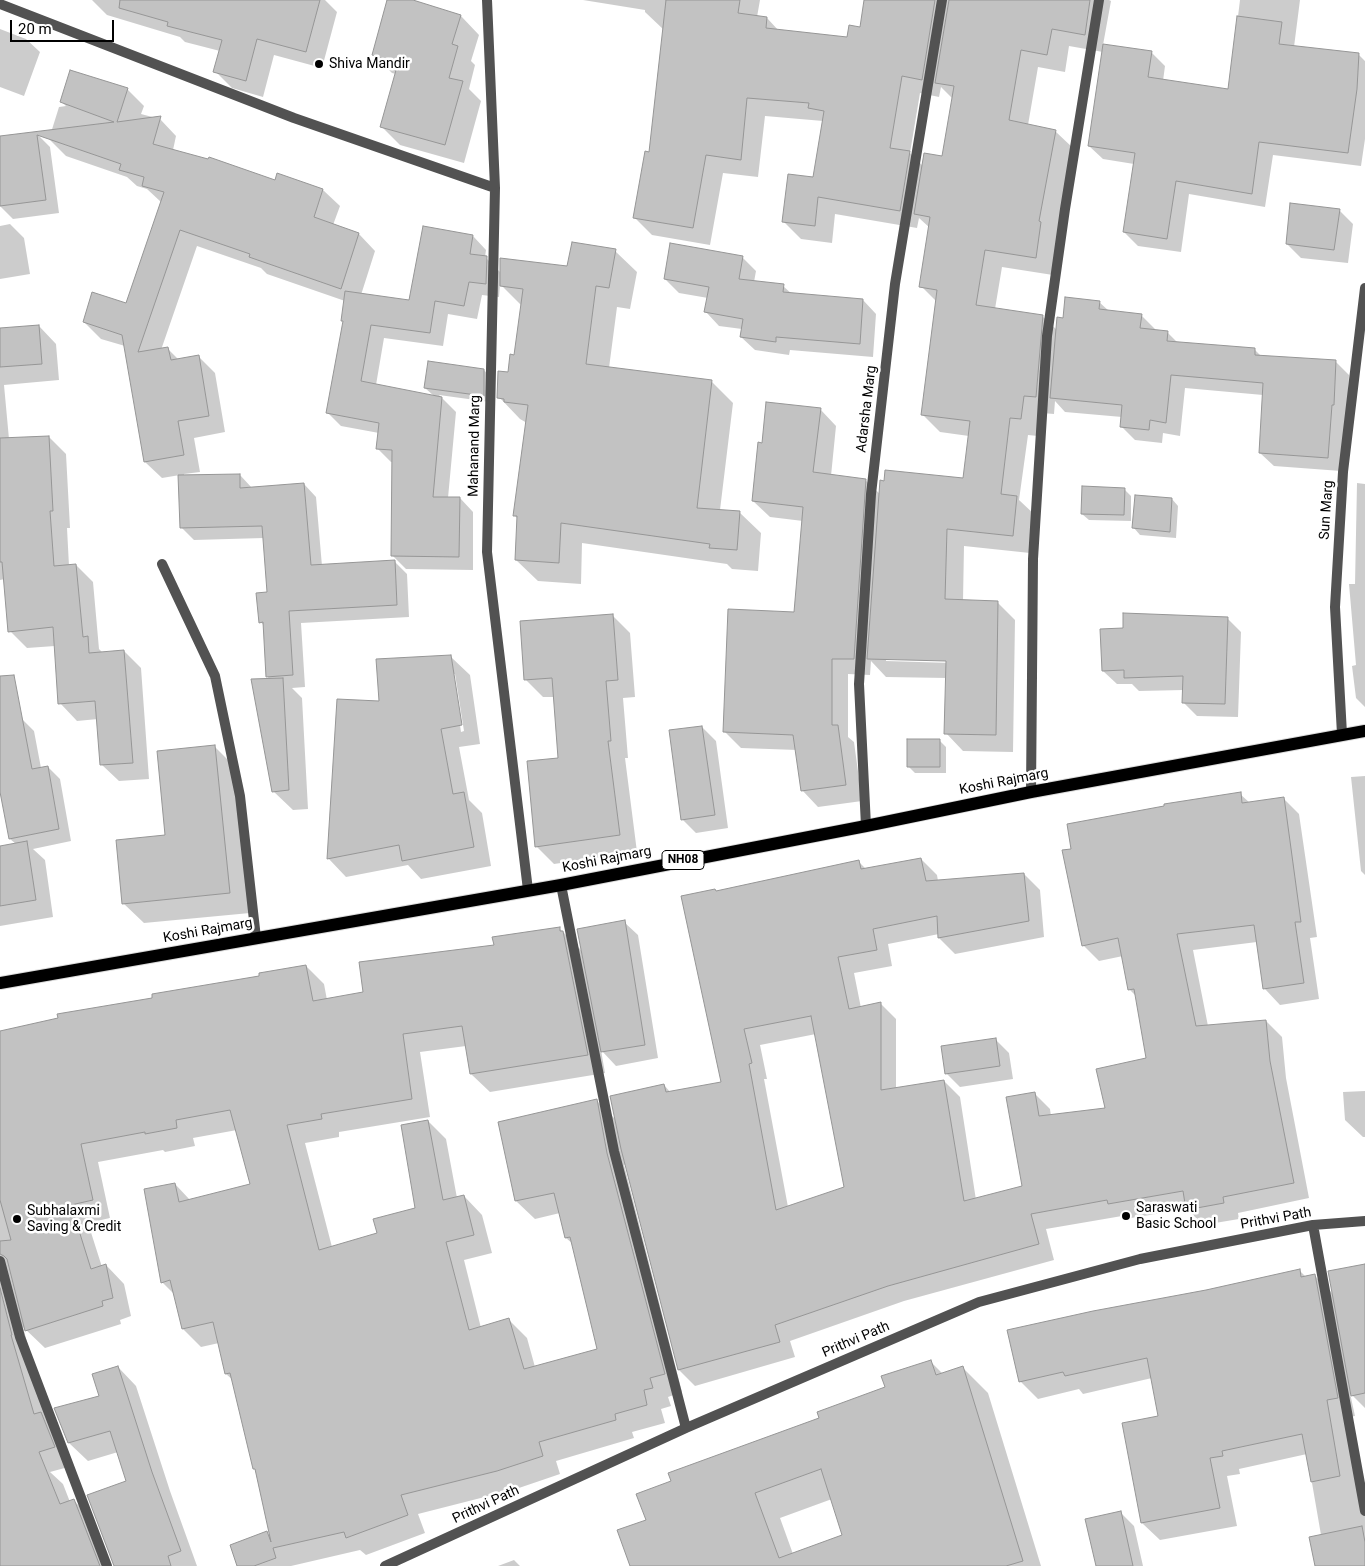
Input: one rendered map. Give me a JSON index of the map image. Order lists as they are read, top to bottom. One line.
{"streets":{"main road":["Koshi Rajmarg","NH08"],"street":["Adarsha Marg","Mahanand Marg","Sun Marg","Prithvi Path"]},"crossings":[["Adarsha Marg","Koshi Rajmarg"],["Mahanand Marg","Koshi Rajmarg"],["Sun Marg","Koshi Rajmarg"]],"places":["Shiva Mandir","Saraswati Basic School","Subhalaxmi Saving & Credit"],"scale_bar":"20 m"}
